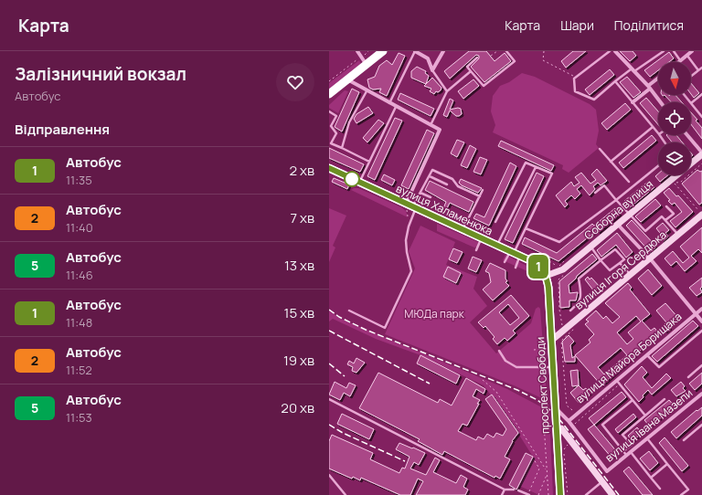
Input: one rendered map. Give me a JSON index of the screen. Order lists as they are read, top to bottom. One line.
{"streets":{"highway":["вулиця Халаменюка","проспект Свободи"],"street":["Соборна вулиця","вулиця Ігоря Сердюка","вулиця Майора Борищака","вулиця Івана Мазепи"]},"crossings":[["вулиця Халаменюка","Соборна вулиця"],["вулиця Халаменюка","проспект Свободи"],["Соборна вулиця","проспект Свободи"],["вулиця Ігоря Сердюка","проспект Свободи"],["вулиця Майора Борищака","вулиця Івана Мазепи"]],"parks":["МЮДа парк"],"lines":["bus line 1"],"north":"bottom","page":{"header":"Карта","nav":["Карта","Шари","Поділитися"],"heading":[["Залізничний вокзал","Автобус"],"Відправлення"],"on_map":"1","list":[{"mark":"1","name":"Автобус","note":"11:35","value":"2 хв"},{"mark":"2","name":"Автобус","note":"11:40","value":"7 хв"},{"mark":"5","name":"Автобус","note":"11:46","value":"13 хв"},{"mark":"1","name":"Автобус","note":"11:48","value":"15 хв"},{"mark":"2","name":"Автобус","note":"11:52","value":"19 хв"},{"mark":"5","name":"Автобус","note":"11:53","value":"20 хв"}]}}
